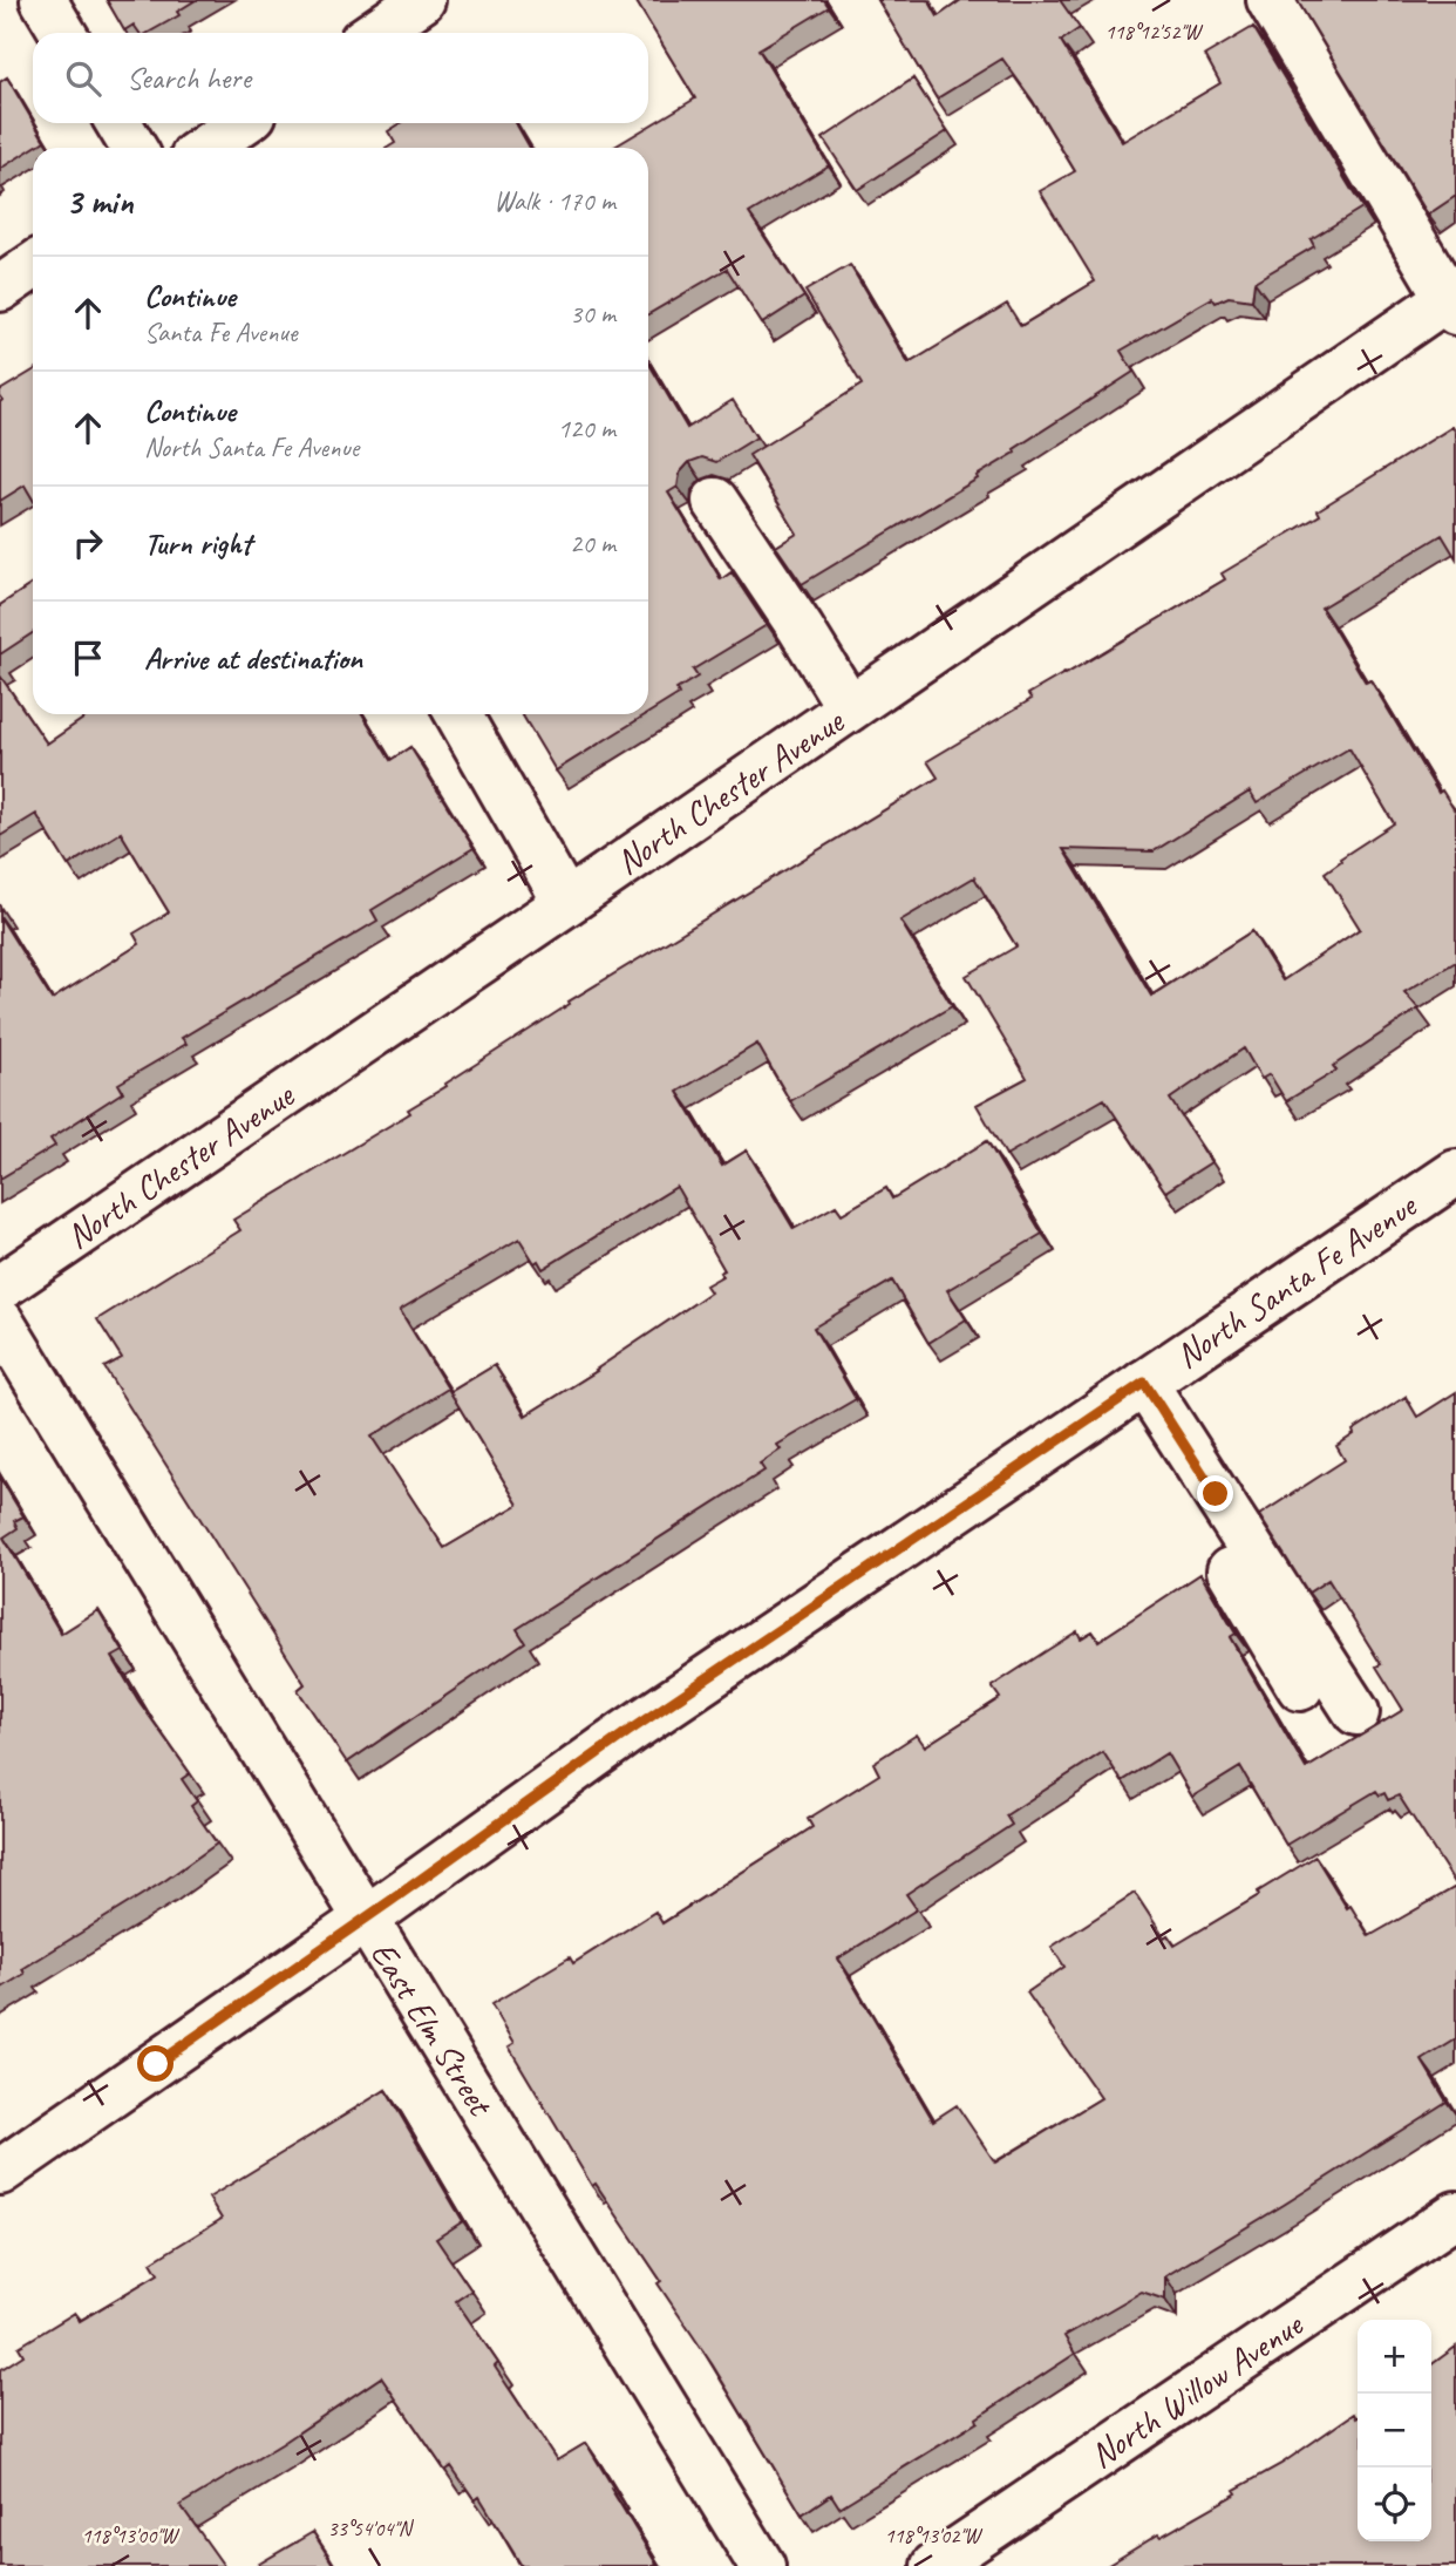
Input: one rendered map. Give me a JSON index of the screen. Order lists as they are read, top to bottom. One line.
{"streets":{"street":["North Chester Avenue","North Santa Fe Avenue","East Elm Street","North Willow Avenue"]},"crossings":[["North Santa Fe Avenue","East Elm Street"]],"page":{"search":"Search here","heading":["3 min","Walk · 170 m"],"list":[["Continue","Santa Fe Avenue","30 m"],["Continue","North Santa Fe Avenue","120 m"],["Turn right","20 m"],"Arrive at destination"],"map_buttons":["+","−"]},"coordinates":["118°12'52\"W","33°54'04\"N","118°13'00\"W","118°13'02\"W"]}
